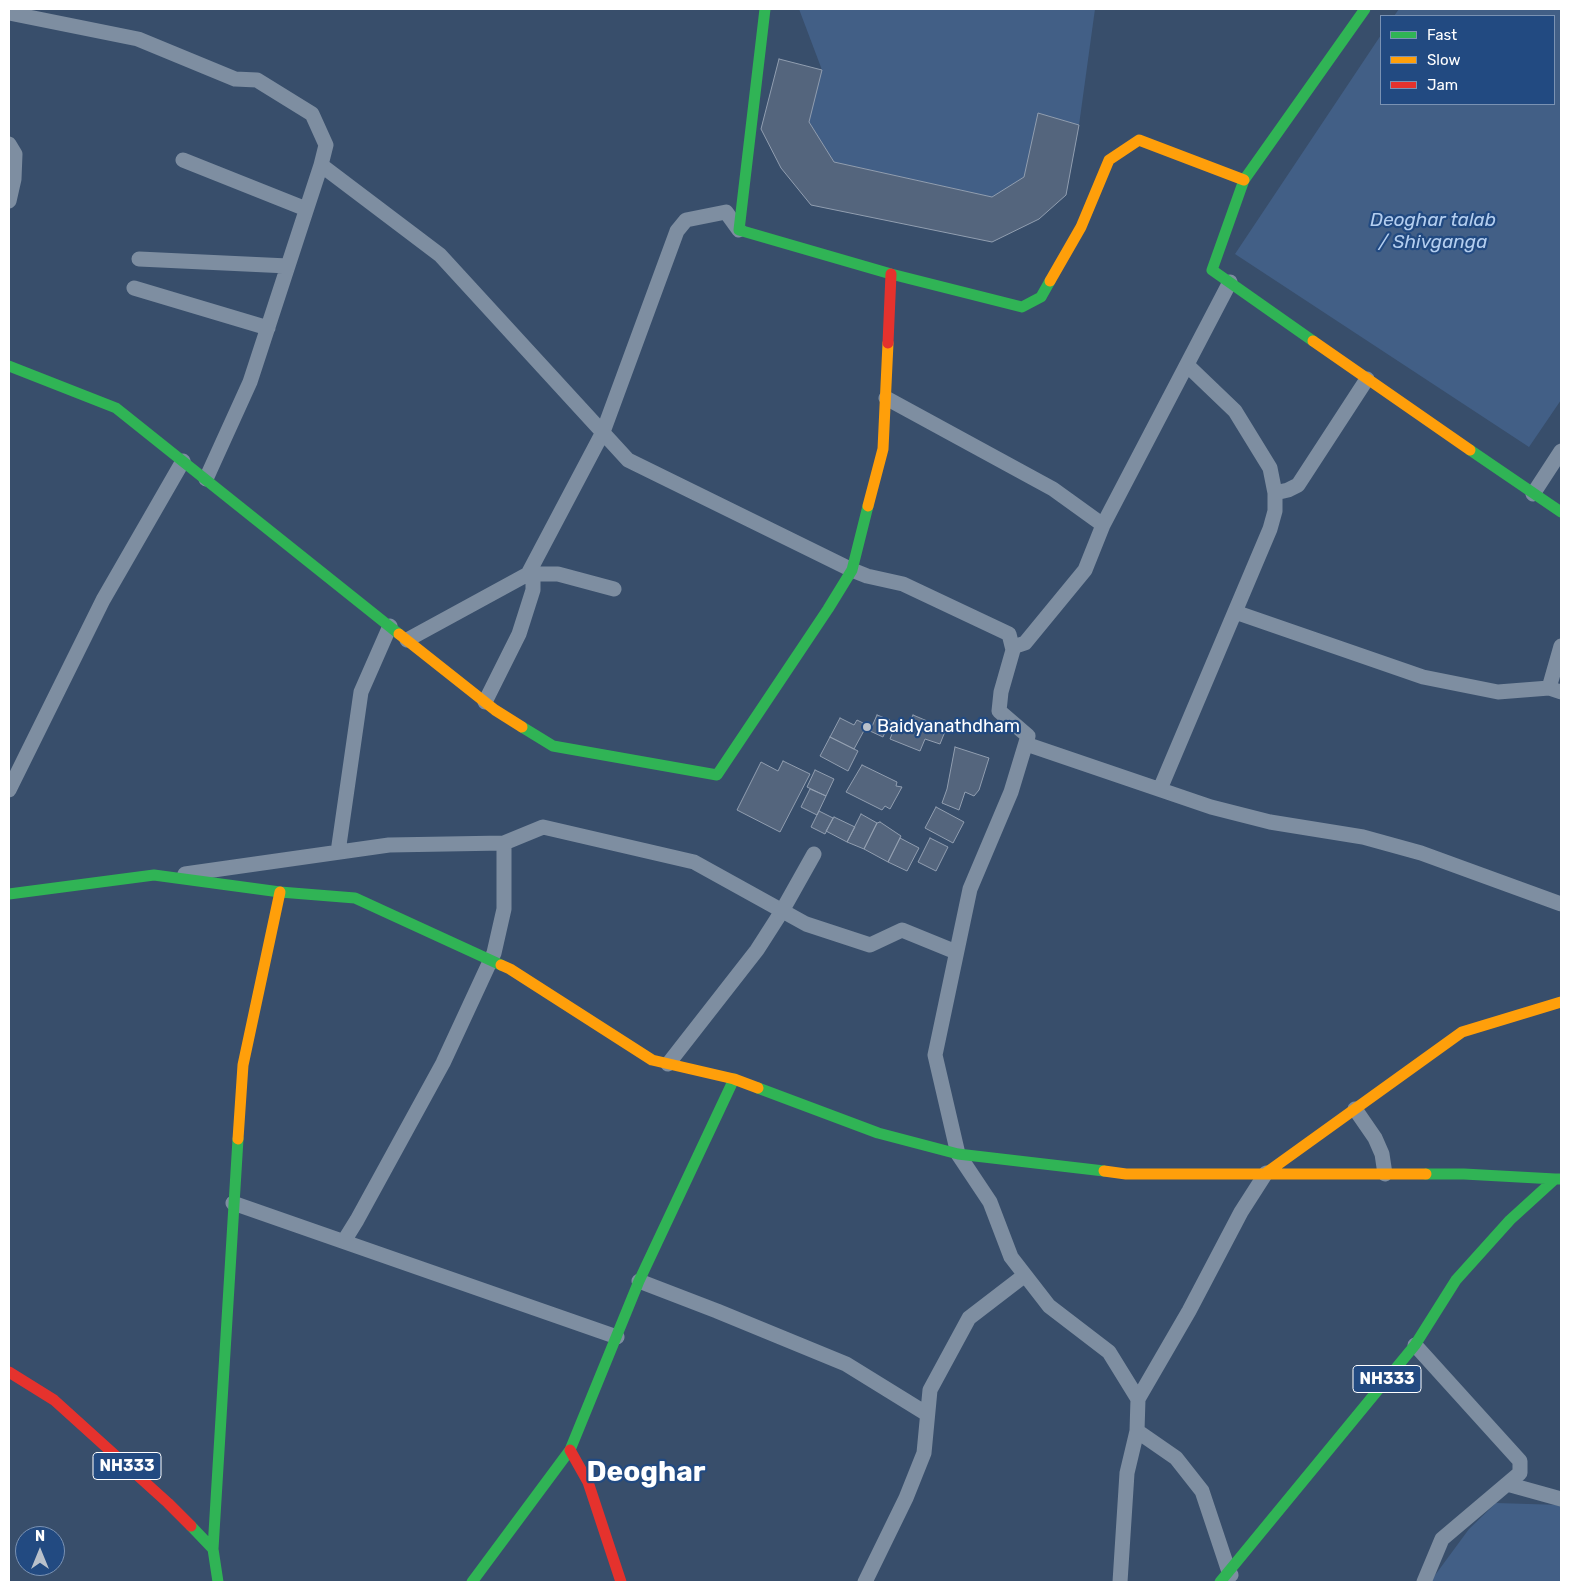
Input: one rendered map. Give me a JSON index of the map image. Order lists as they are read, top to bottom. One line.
{"streets":{"main road":["NH333"]},"districts":["Deoghar"],"water":["Deoghar talab / Shivganga"],"places":["Baidyanathdham"],"legend":["Fast","Slow","Jam"],"north":"top"}
